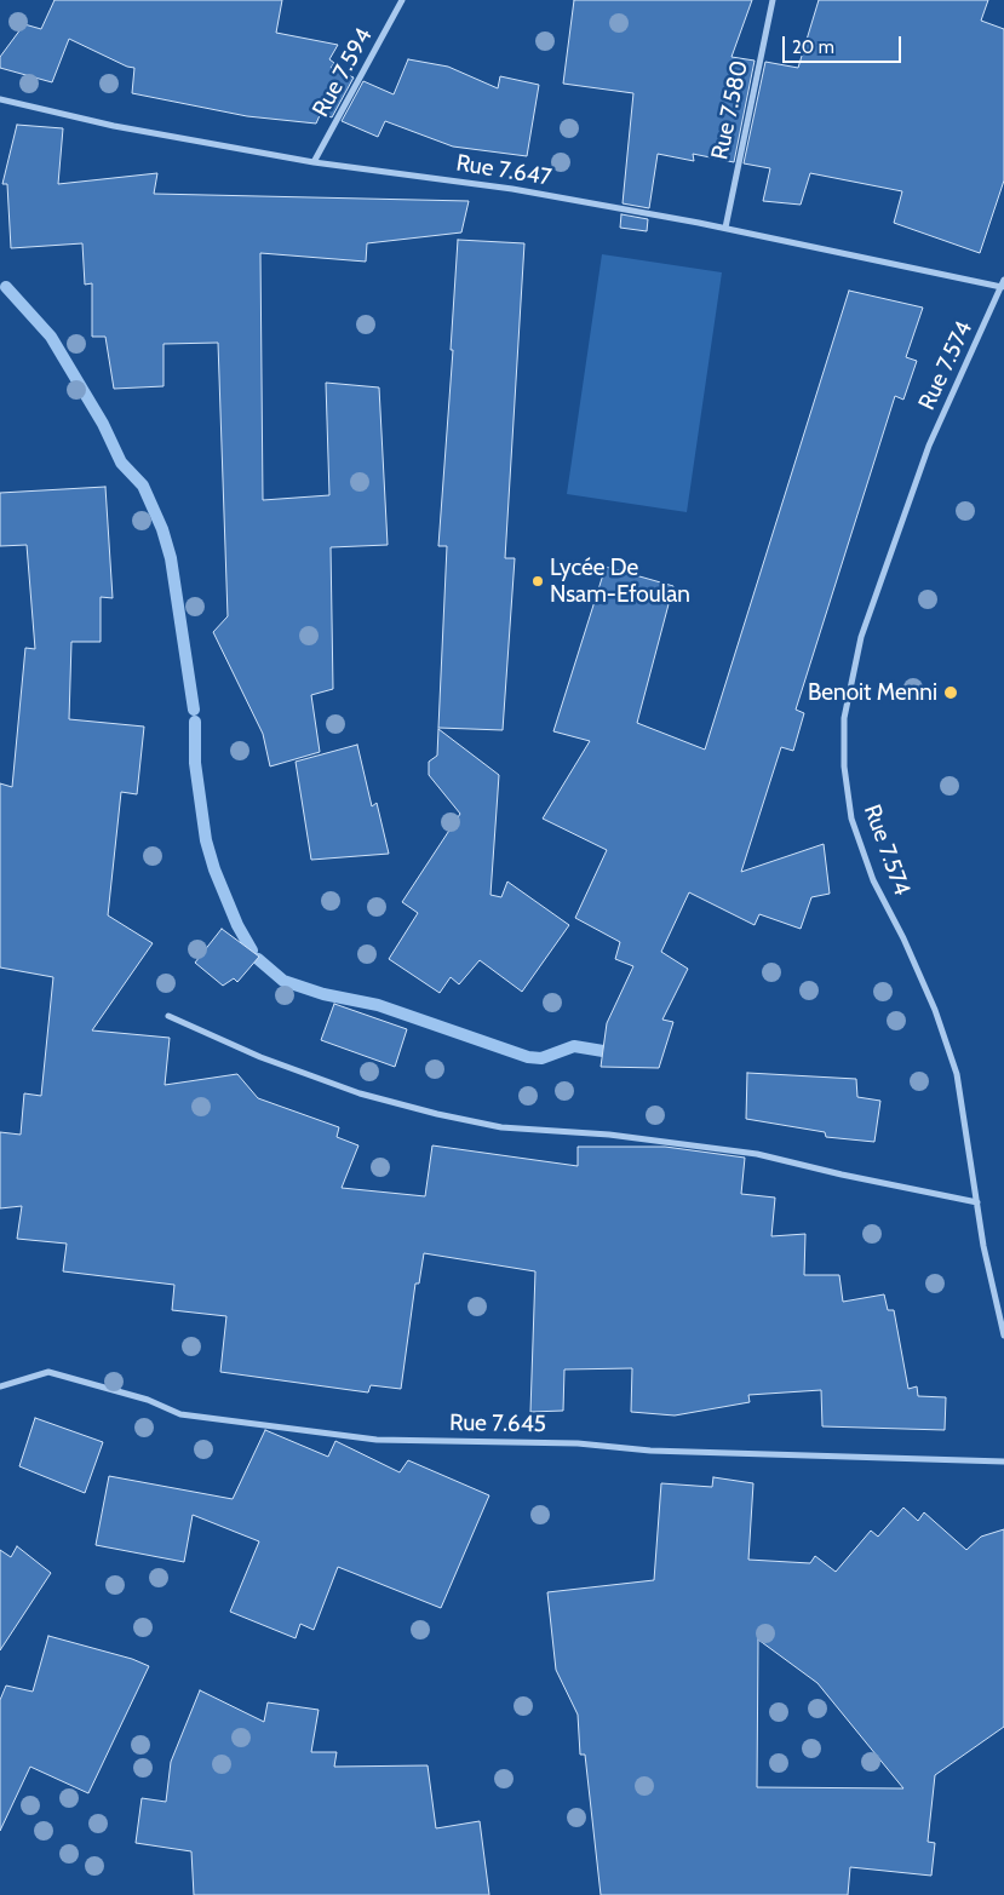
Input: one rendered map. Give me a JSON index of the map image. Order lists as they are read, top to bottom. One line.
{"streets":{"street":["Rue 7.594","Rue 7.580","Rue 7.647","Rue 7.574","Rue 7.645"]},"crossings":[["Rue 7.594","Rue 7.647"],["Rue 7.580","Rue 7.647"],["Rue 7.647","Rue 7.574"]],"places":["Lycée De Nsam-Efoulan","Benoit Menni"],"scale_bar":"20 m"}
